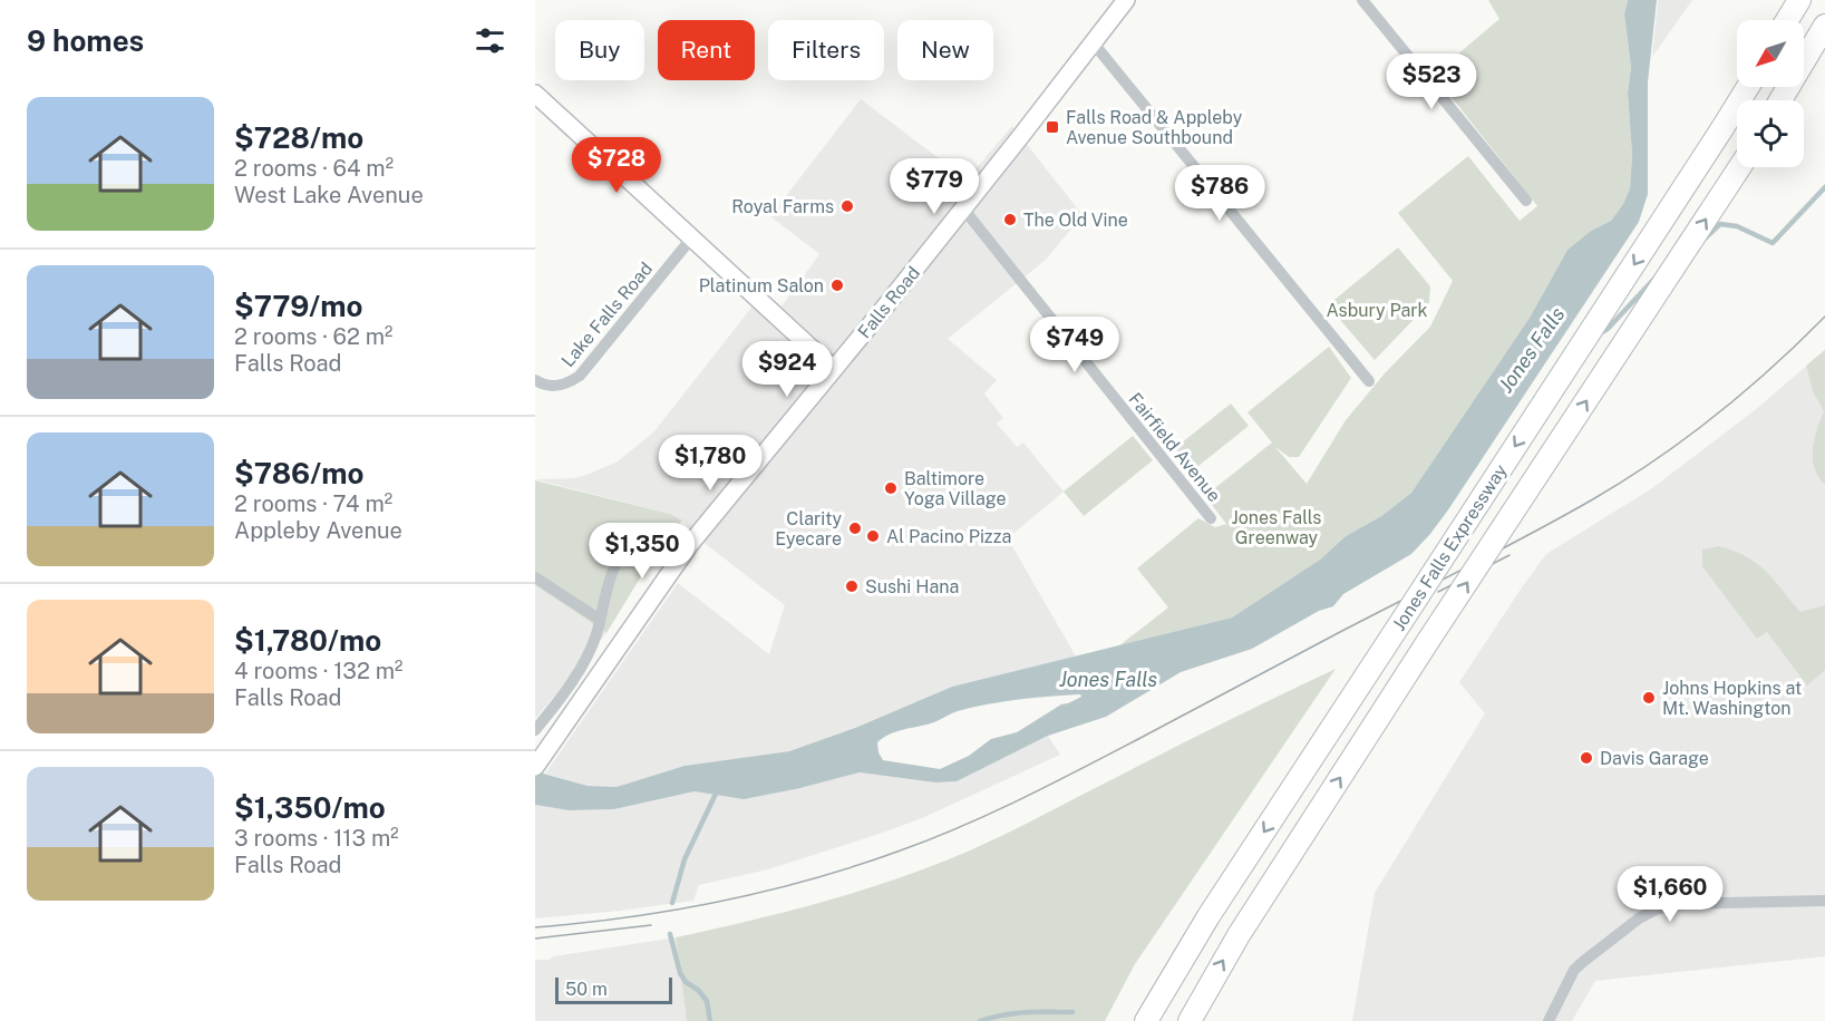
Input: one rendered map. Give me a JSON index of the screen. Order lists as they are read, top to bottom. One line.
{"streets":{"highway":["Jones Falls Expressway"],"main road":["Falls Road"],"street":["Lake Falls Road","Fairfield Avenue"]},"crossings":[["Falls Road","Fairfield Avenue"]],"water":["Jones Falls"],"parks":["Asbury Park","Jones Falls Greenway"],"places":{"transit":["Falls Road & Appleby Avenue Southbound"],"other":["Royal Farms","The Old Vine","Platinum Salon","Baltimore Yoga Village","Clarity Eyecare","Al Pacino Pizza","Sushi Hana","Johns Hopkins at Mt. Washington","Davis Garage"]},"scale_bar":"50 m","north":"bottom left","page":{"heading":"9 homes","chip":["Buy","Rent","Filters","New"],"price":["$523","$728","$779","$786","$749","$924","$1,780","$1,350","$1,660"],"list":[{"name":"$728/mo","note":"2 rooms · 64 m² · West Lake Avenue"},{"name":"$779/mo","note":"2 rooms · 62 m² · Falls Road"},{"name":"$786/mo","note":"2 rooms · 74 m² · Appleby Avenue"},{"name":"$1,780/mo","note":"4 rooms · 132 m² · Falls Road"},{"name":"$1,350/mo","note":"3 rooms · 113 m² · Falls Road"}],"scale":"50 m"}}
